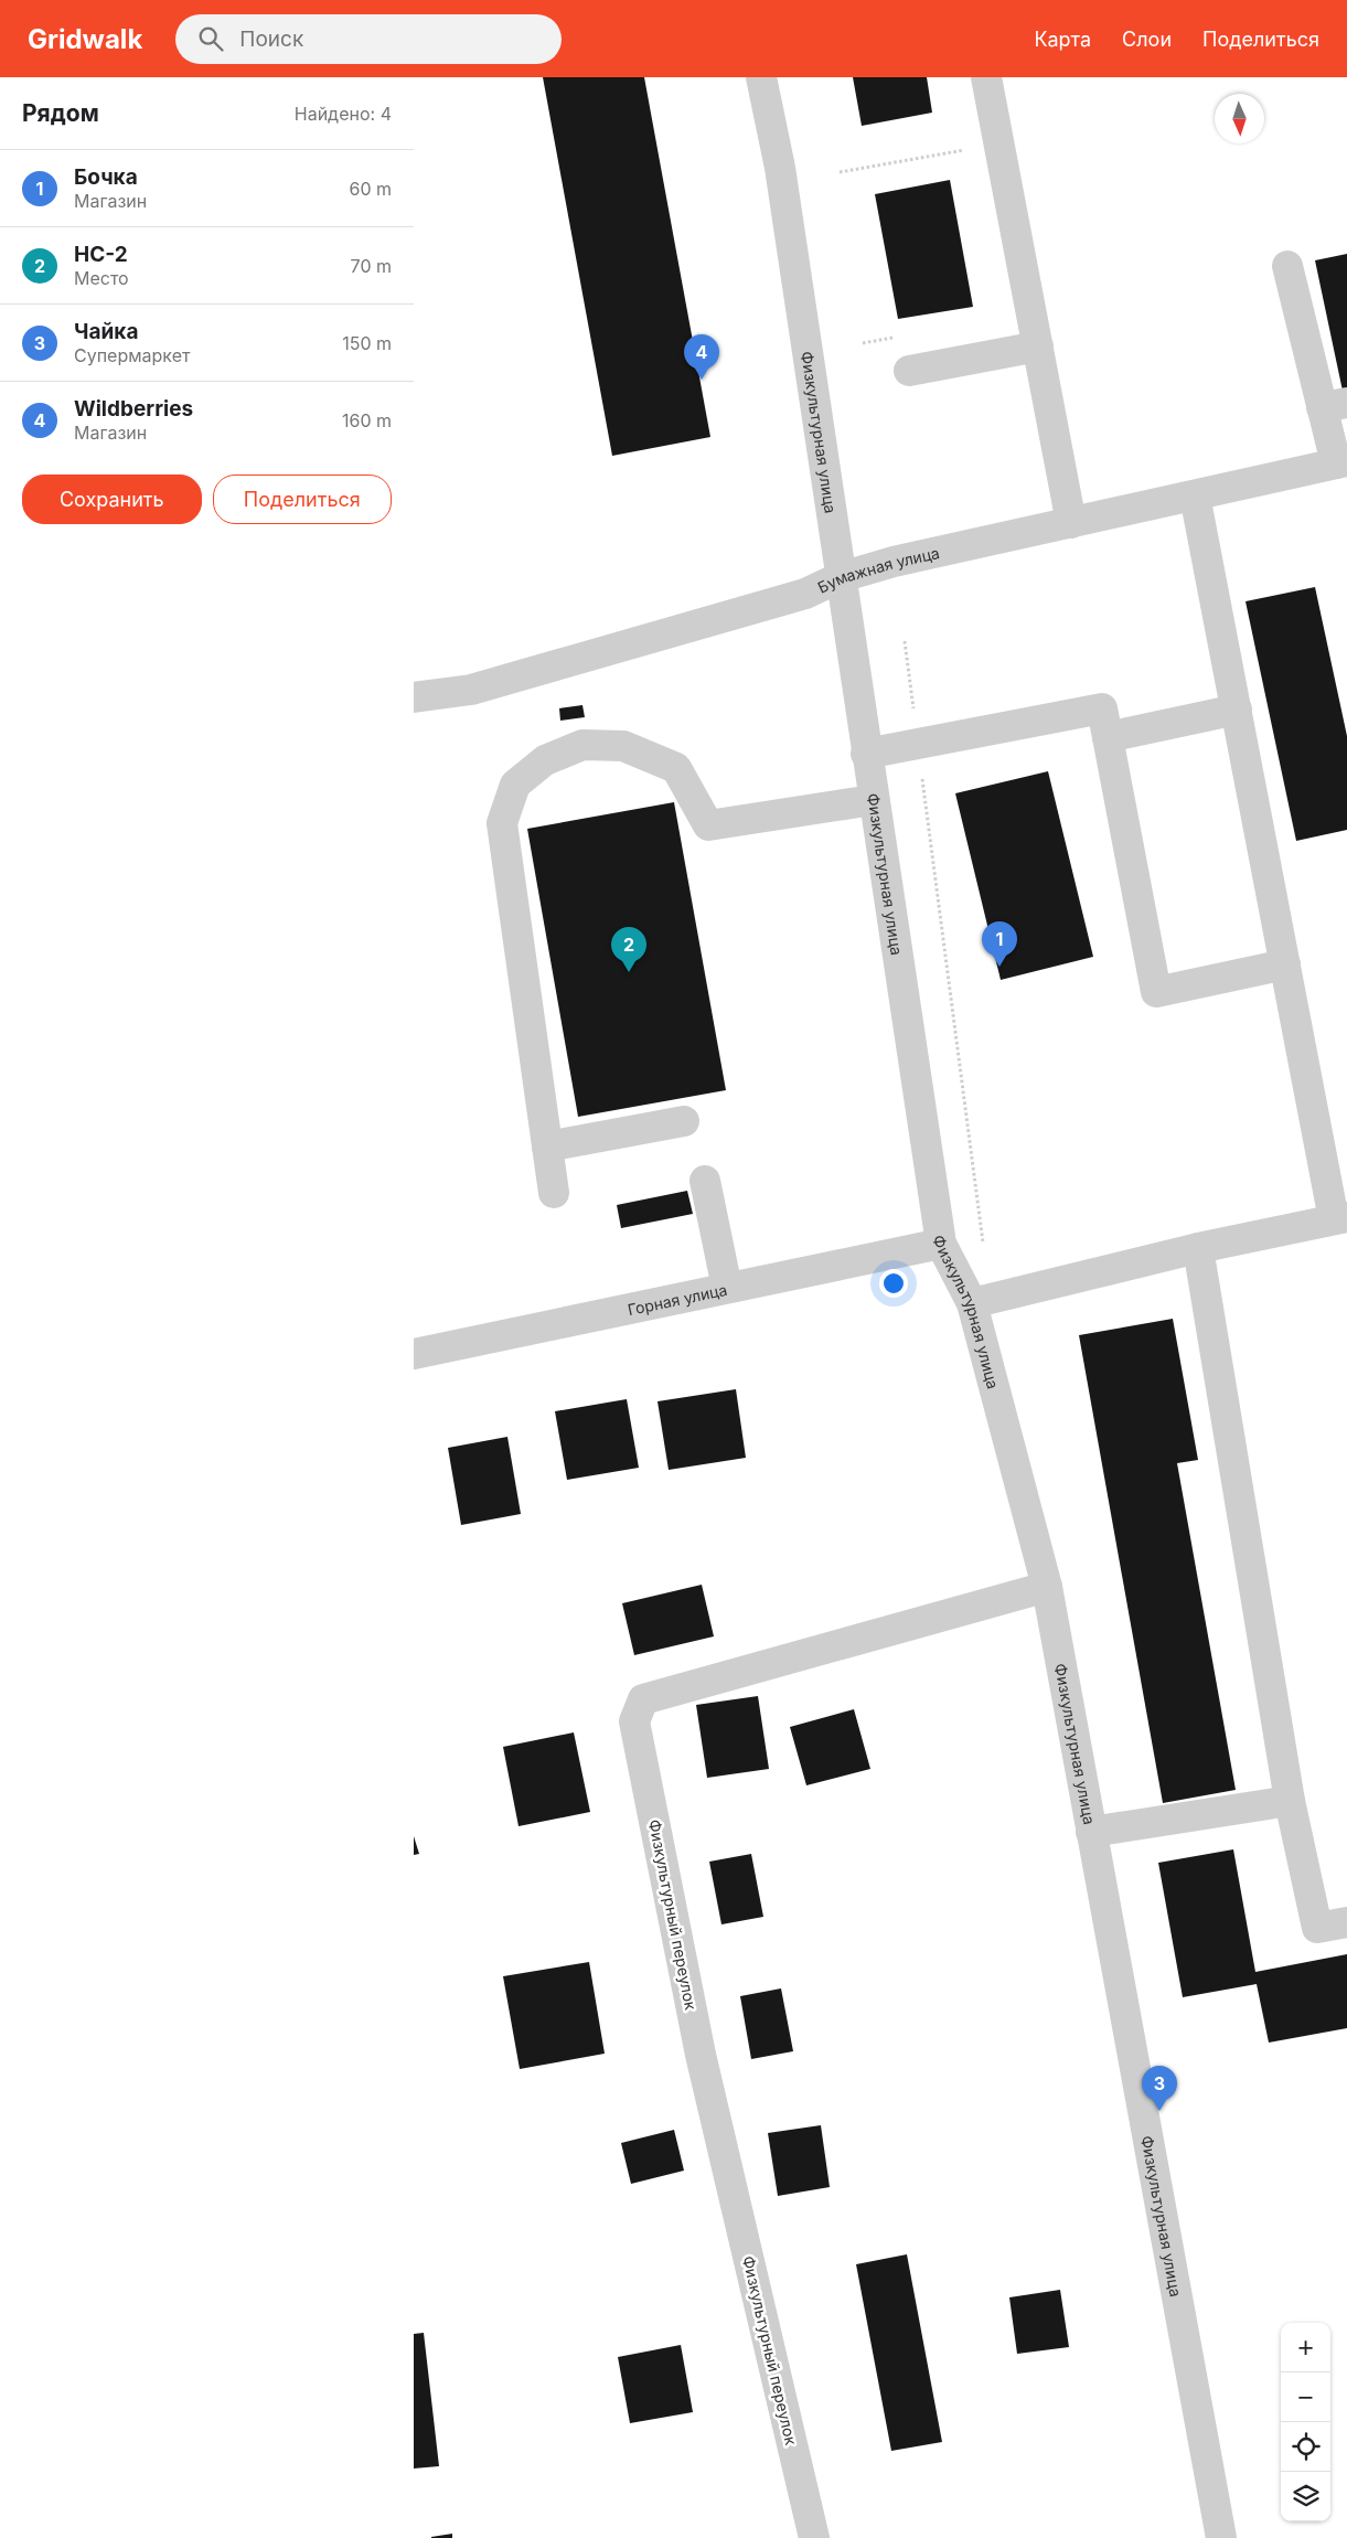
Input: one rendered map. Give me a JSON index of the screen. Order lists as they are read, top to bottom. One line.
{"streets":{"street":["Физкультурная улица","Бумажная улица","Горная улица","Физкультурный переулок"]},"crossings":[["Физкультурная улица","Бумажная улица"],["Физкультурная улица","Горная улица"],["Физкультурная улица","Физкультурный переулок"]],"north":"bottom","page":{"header":"Gridwalk","search":"Поиск","nav":["Карта","Слои","Поделиться"],"heading":["Рядом","Найдено: 4"],"list":[{"mark":"1","name":"Бочка","note":"Магазин","value":"60 m"},{"mark":"2","name":"НС-2","note":"Место","value":"70 m"},{"mark":"3","name":"Чайка","note":"Супермаркет","value":"150 m"},{"mark":"4","name":"Wildberries","note":"Магазин","value":"160 m"}],"pins":["4","1","2","3"],"buttons":["Сохранить","Поделиться"],"map_buttons":["+","−"]}}
